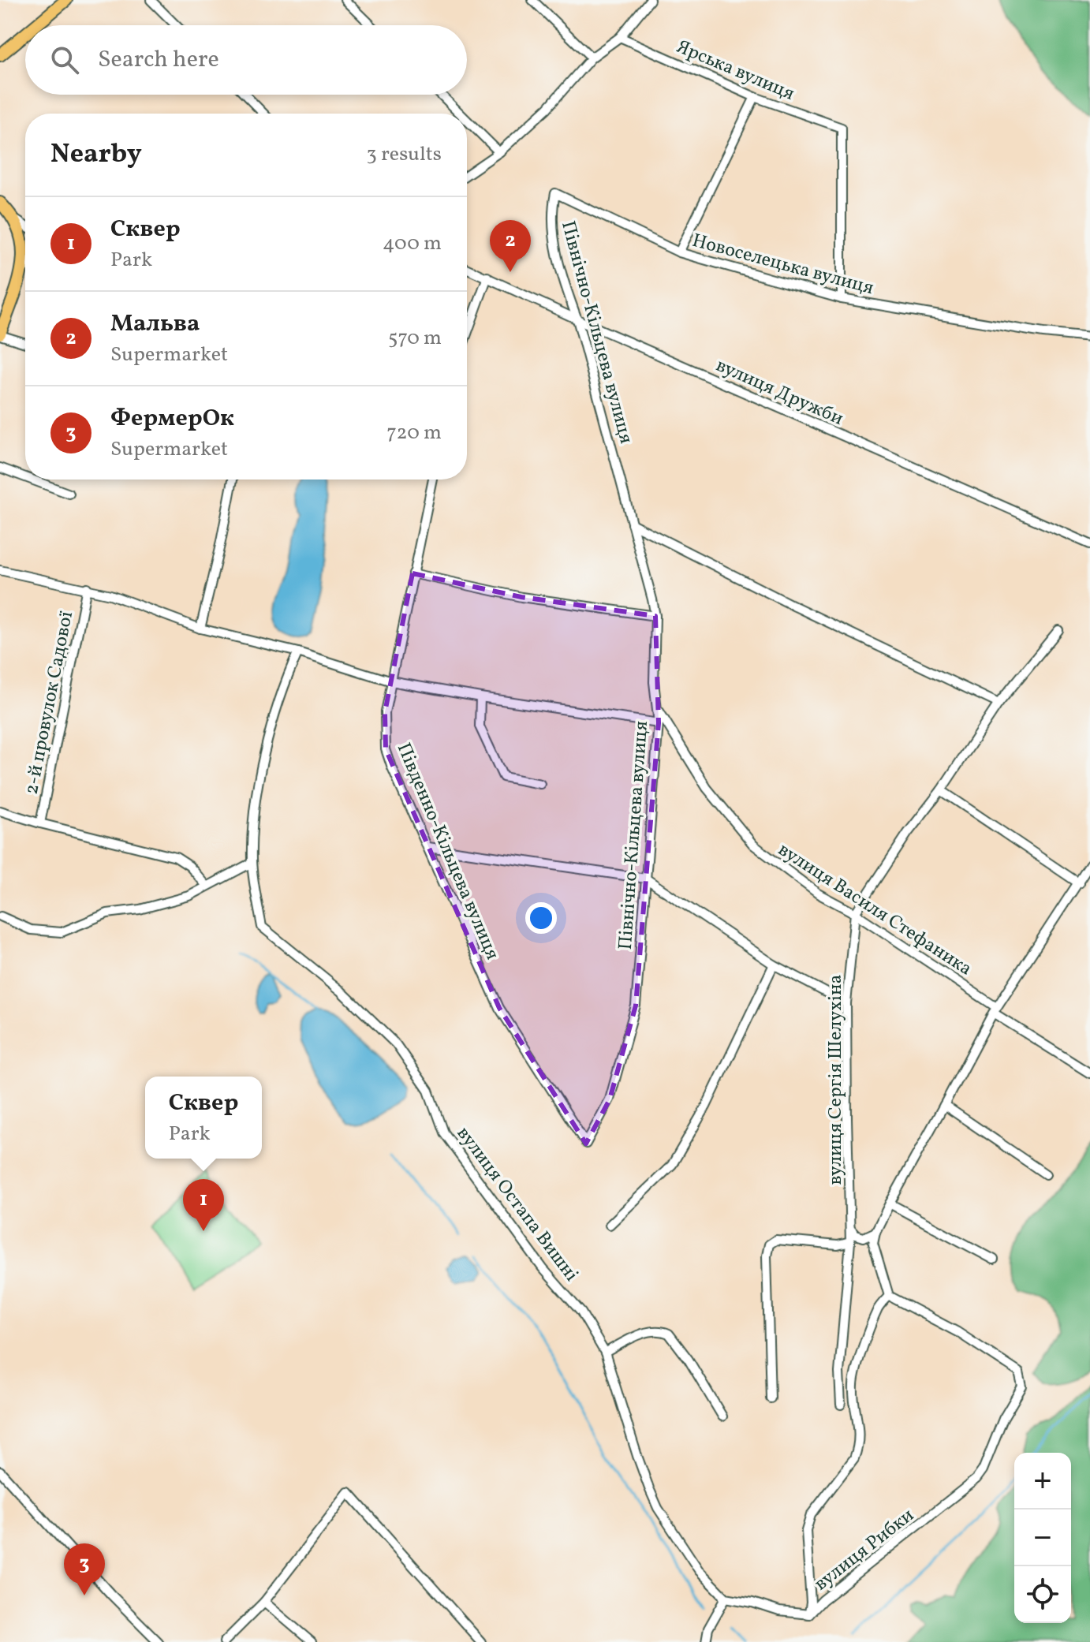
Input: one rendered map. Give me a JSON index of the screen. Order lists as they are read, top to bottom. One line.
{"streets":{"street":["Ярська вулиця","Новоселецька вулиця","Північно-Кільцева вулиця","вулиця Дружби","2-й провулок Садової","Південно-Кільцева вулиця","вулиця Василя Стефаника","вулиця Сергія Шелухіна","вулиця Остапа Вишні","вулиця Рибки"]},"crossings":[["Ярська вулиця","Новоселецька вулиця"],["Новоселецька вулиця","Північно-Кільцева вулиця"],["Північно-Кільцева вулиця","вулиця Дружби"],["Північно-Кільцева вулиця","Південно-Кільцева вулиця"],["Північно-Кільцева вулиця","вулиця Василя Стефаника"],["вулиця Василя Стефаника","вулиця Сергія Шелухіна"]],"page":{"search":"Search here","heading":["Nearby","3 results"],"list":[{"mark":"1","name":"Сквер","note":"Park","value":"400 m"},{"mark":"2","name":"Мальва","note":"Supermarket","value":"570 m"},{"mark":"3","name":"ФермерОк","note":"Supermarket","value":"720 m"}],"pins":["2","1","3"],"popup":["Сквер","Park"],"map_buttons":["+","−"]}}
